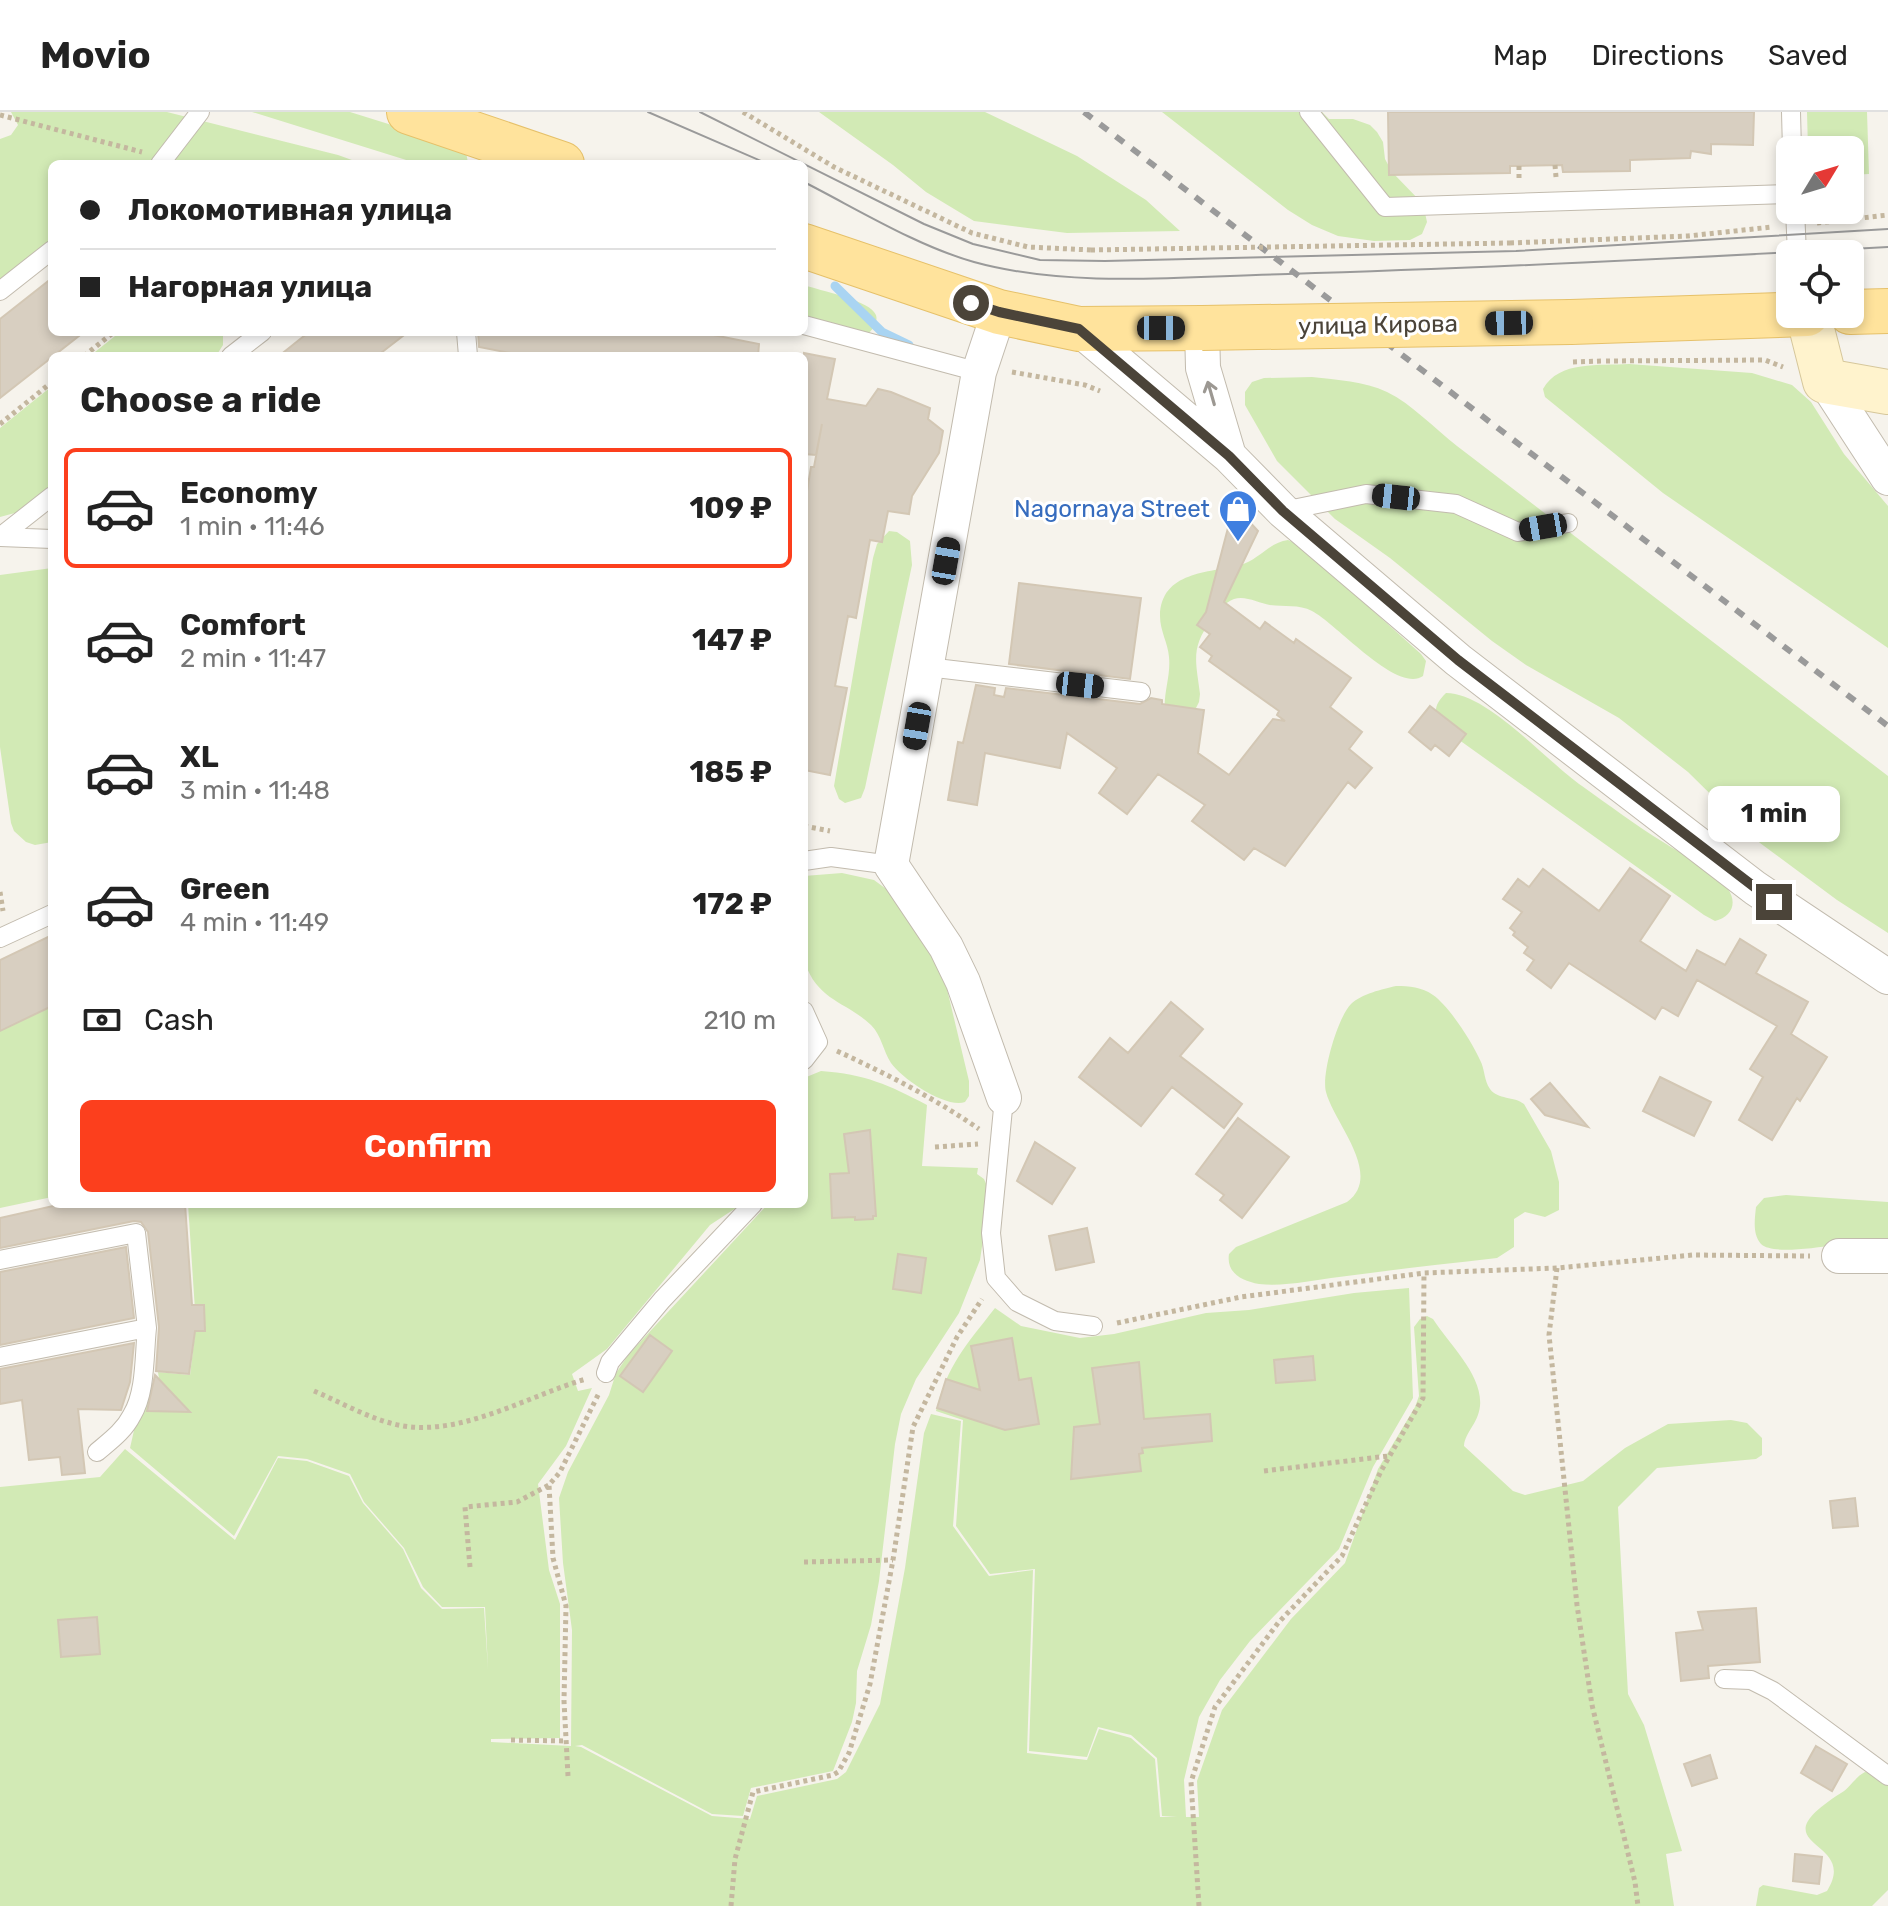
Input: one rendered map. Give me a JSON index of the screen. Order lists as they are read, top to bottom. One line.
{"streets":{"main road":["улица Кирова"]},"places":{"shop":["Nagornaya Street"]},"north":"top right","page":{"header":"Movio","nav":["Map","Directions","Saved"],"banner":["Локомотивная улица","Нагорная улица"],"heading":"Choose a ride","list":[{"name":"Economy","note":"1 min · 11:46","value":"109 ₽"},{"name":"Comfort","note":"2 min · 11:47","value":"147 ₽"},{"name":"XL","note":"3 min · 11:48","value":"185 ₽"},{"name":"Green","note":"4 min · 11:49","value":"172 ₽"}],"bubble":"1 min","pay":["Cash","210 m"],"buttons":"Confirm"}}
